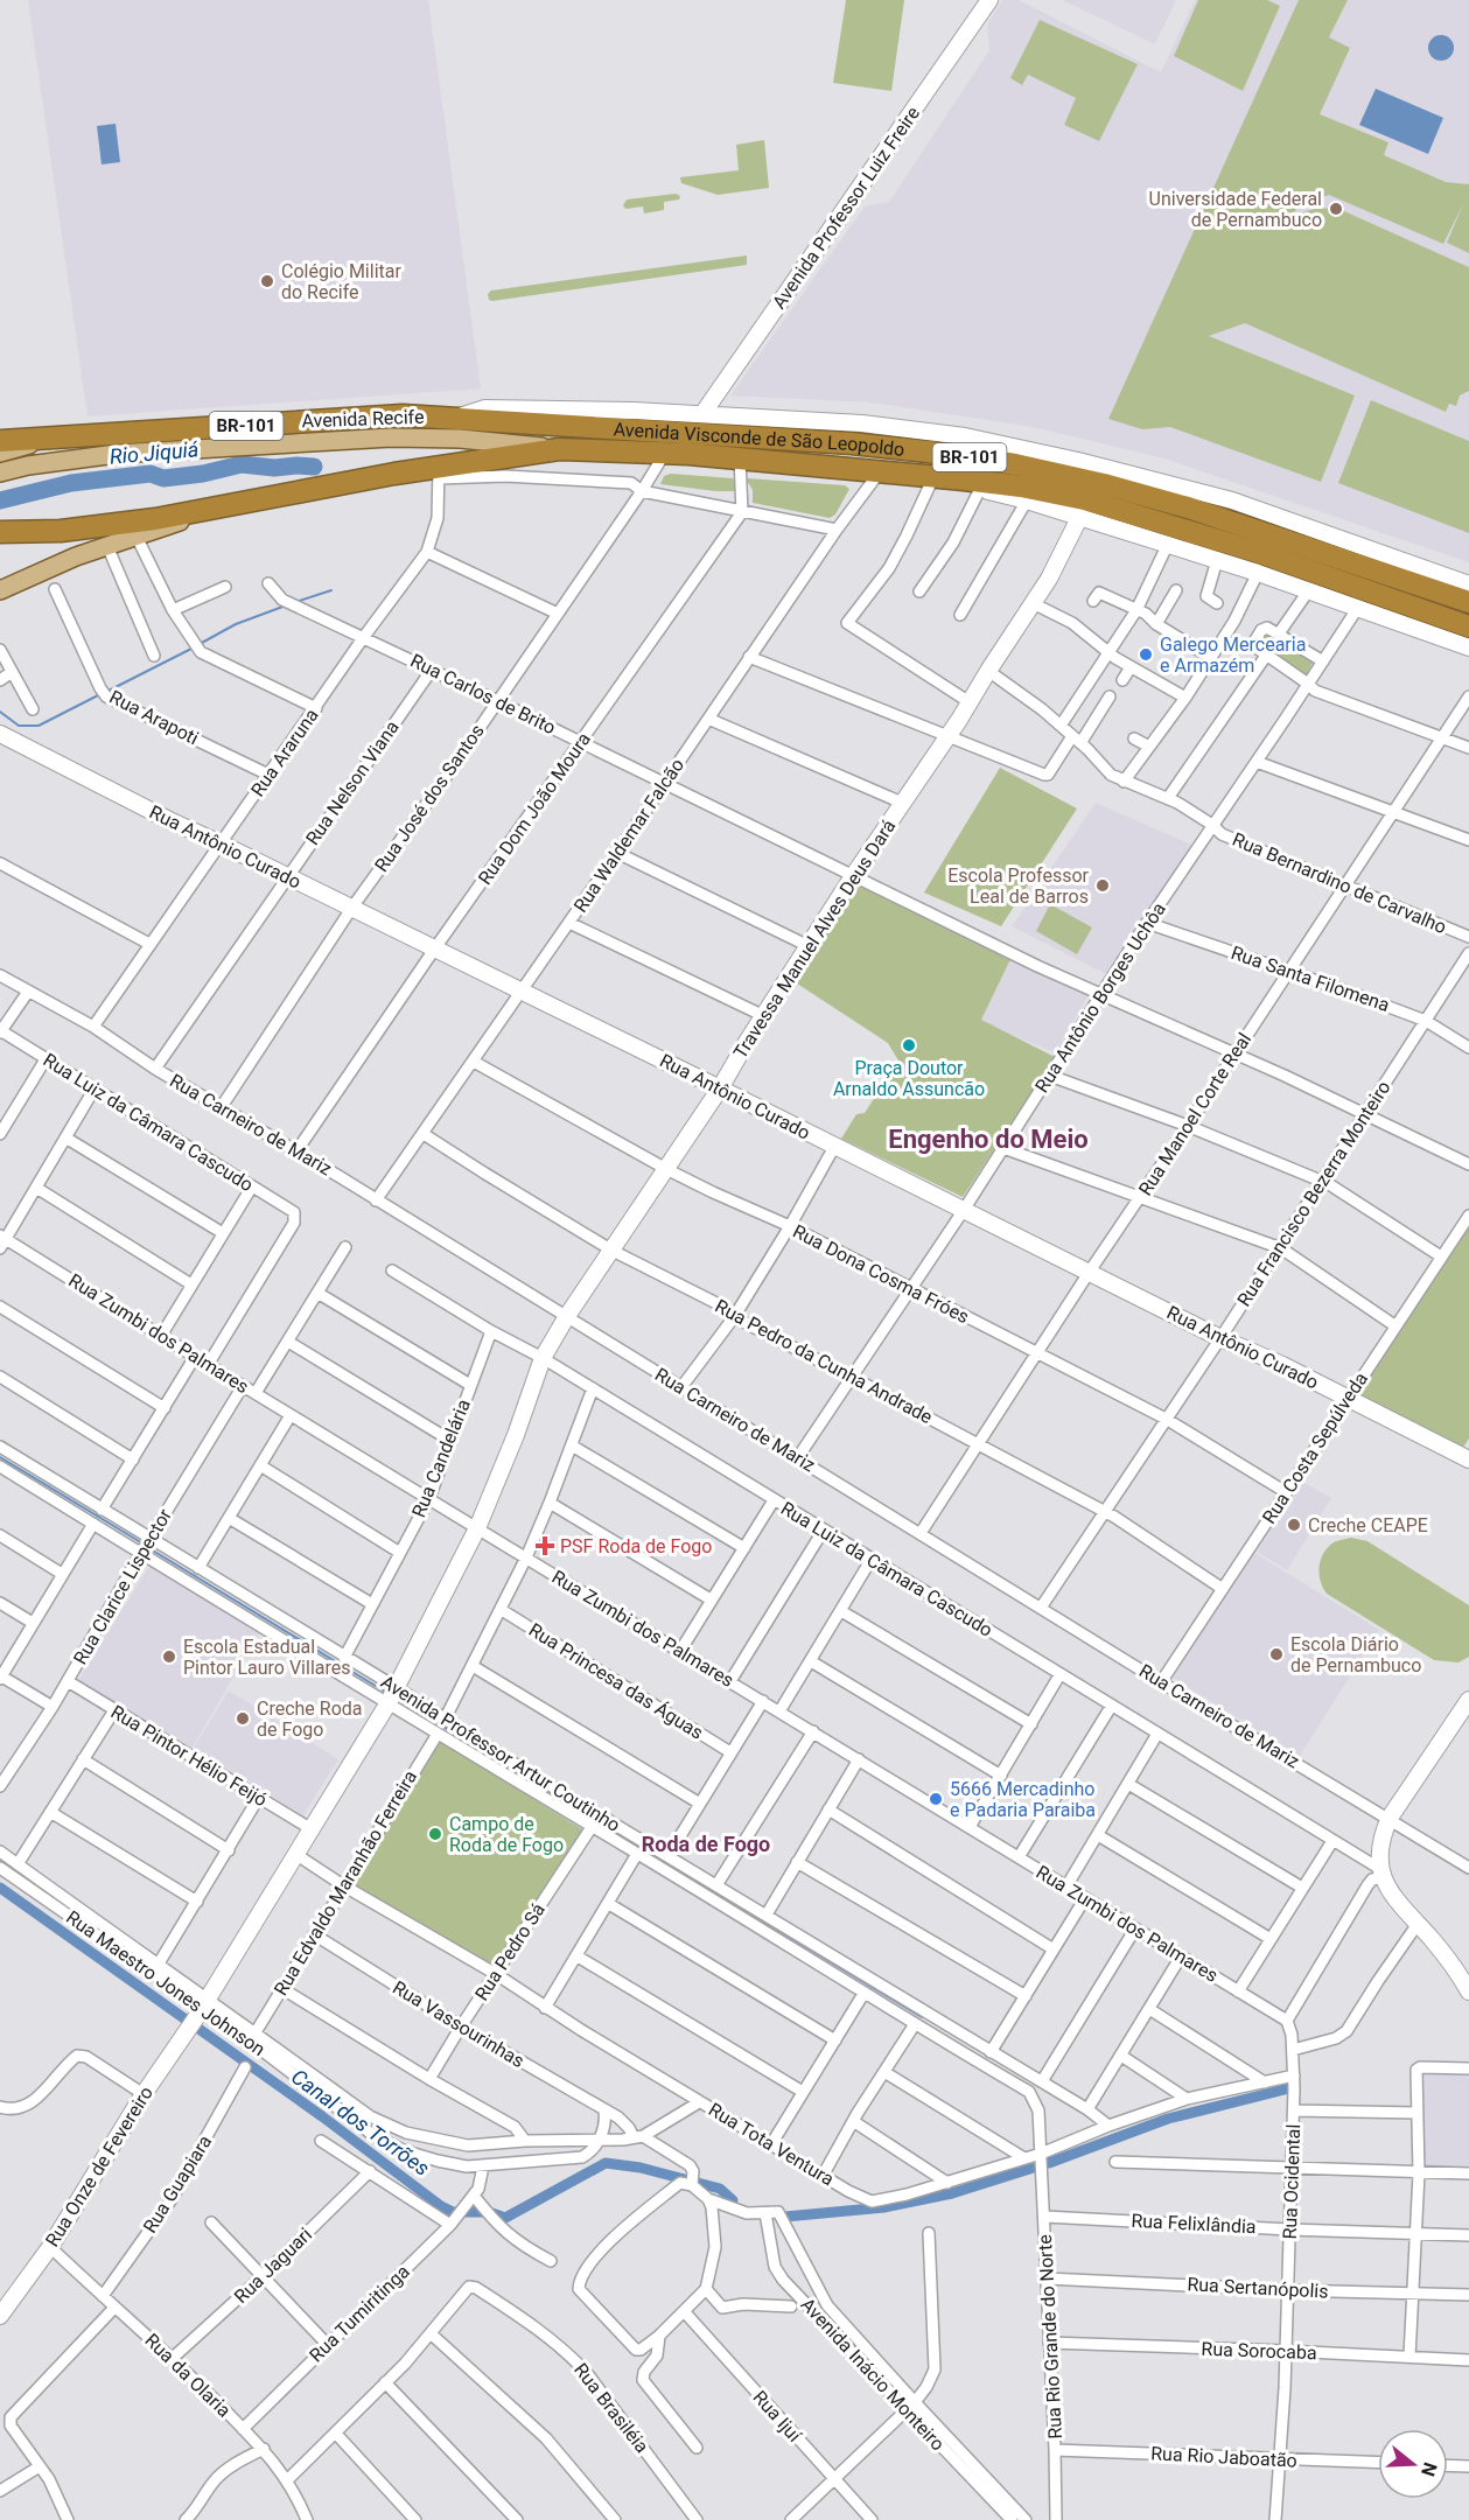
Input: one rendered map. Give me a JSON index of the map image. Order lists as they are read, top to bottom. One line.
{"streets":{"highway":["BR-101","Avenida Visconde de São Leopoldo"],"main road":["Avenida Recife"],"street":["Avenida Professor Luiz Freire","Rua Carlos de Brito","Rua Arapoti","Rua Araruna","Rua Nelson Viana","Rua José dos Santos","Rua Dom João Moura","Rua Waldemar Falcão","Rua Antônio Curado","Rua Bernardino de Carvalho","Travessa Manuel Alves Deus Dará","Rua Santa Filomena","Rua Antônio Borges Uchôa","Rua Manoel Corte Real","Rua Luiz da Câmara Cascudo","Rua Carneiro de Mariz","Rua Francisco Bezerra Monteiro","Rua Dona Cosma Fróes","Rua Zumbi dos Palmares","Rua Pedro da Cunha Andrade","Rua Costa Sepúlveda","Rua Candelária","Rua Clarice Lispector","Rua Princesa das Águas","Avenida Professor Artur Coutinho","Rua Pintor Hélio Feijó","Rua Edvaldo Maranhão Ferreira","Rua Pedro Sá","Rua Maestro Jones Johnson","Rua Vassourinhas","Rua Tota Ventura","Rua Onze de Fevereiro","Rua Ocidental","Rua Guapiara","Rua Felixlândia","Rua Jaguari","Rua Sertanópolis","Rua Tumiritinga","Rua Rio Grande do Norte","Rua Sorocaba","Avenida Inácio Monteiro","Rua da Olaria","Rua Brasiléia","Rua Ijuí","Rua Rio Jaboatão"]},"crossings":[["Avenida Professor Luiz Freire","Avenida Visconde de São Leopoldo"],["Avenida Recife","Avenida Visconde de São Leopoldo"],["BR-101","Avenida Visconde de São Leopoldo"],["Avenida Visconde de São Leopoldo","Rua Araruna"],["Avenida Visconde de São Leopoldo","Rua José dos Santos"],["Avenida Visconde de São Leopoldo","Rua Waldemar Falcão"],["Avenida Visconde de São Leopoldo","Travessa Manuel Alves Deus Dará"],["Avenida Visconde de São Leopoldo","Rua Antônio Borges Uchôa"],["Rua Carlos de Brito","Rua Araruna"],["Rua Carlos de Brito","Rua Nelson Viana"],["Rua Carlos de Brito","Rua José dos Santos"],["Rua Carlos de Brito","Rua Dom João Moura"],["Rua Carlos de Brito","Rua Waldemar Falcão"],["Rua Carlos de Brito","Travessa Manuel Alves Deus Dará"],["Rua Carlos de Brito","Rua Antônio Borges Uchôa"],["Rua Carlos de Brito","Rua Manoel Corte Real"],["Rua Carlos de Brito","Rua Francisco Bezerra Monteiro"],["Rua Arapoti","Rua Araruna"],["Rua Araruna","Rua Antônio Curado"],["Rua Araruna","Rua Carneiro de Mariz"],["Rua Nelson Viana","Rua Antônio Curado"],["Rua Nelson Viana","Rua Carneiro de Mariz"],["Rua José dos Santos","Rua Antônio Curado"],["Rua José dos Santos","Rua Carneiro de Mariz"],["Rua Dom João Moura","Rua Antônio Curado"],["Rua Dom João Moura","Rua Carneiro de Mariz"],["Rua Waldemar Falcão","Rua Antônio Curado"],["Rua Waldemar Falcão","Rua Carneiro de Mariz"],["Rua Waldemar Falcão","Rua Dona Cosma Fróes"],["Rua Waldemar Falcão","Rua Pedro da Cunha Andrade"],["Rua Antônio Curado","Travessa Manuel Alves Deus Dará"],["Rua Antônio Curado","Rua Antônio Borges Uchôa"],["Rua Antônio Curado","Rua Manoel Corte Real"],["Rua Antônio Curado","Rua Francisco Bezerra Monteiro"],["Rua Antônio Curado","Rua Costa Sepúlveda"],["Rua Bernardino de Carvalho","Travessa Manuel Alves Deus Dará"],["Rua Bernardino de Carvalho","Rua Antônio Borges Uchôa"],["Rua Bernardino de Carvalho","Rua Manoel Corte Real"],["Travessa Manuel Alves Deus Dará","Rua Luiz da Câmara Cascudo"],["Travessa Manuel Alves Deus Dará","Rua Carneiro de Mariz"],["Travessa Manuel Alves Deus Dará","Rua Dona Cosma Fróes"],["Travessa Manuel Alves Deus Dará","Rua Zumbi dos Palmares"],["Travessa Manuel Alves Deus Dará","Rua Pedro da Cunha Andrade"],["Travessa Manuel Alves Deus Dará","Avenida Professor Artur Coutinho"],["Travessa Manuel Alves Deus Dará","Rua Onze de Fevereiro"],["Rua Santa Filomena","Rua Antônio Borges Uchôa"],["Rua Santa Filomena","Rua Manoel Corte Real"],["Rua Santa Filomena","Rua Francisco Bezerra Monteiro"],["Rua Antônio Borges Uchôa","Rua Carneiro de Mariz"],["Rua Antônio Borges Uchôa","Rua Dona Cosma Fróes"],["Rua Antônio Borges Uchôa","Rua Pedro da Cunha Andrade"],["Rua Manoel Corte Real","Rua Carneiro de Mariz"],["Rua Manoel Corte Real","Rua Dona Cosma Fróes"],["Rua Manoel Corte Real","Rua Pedro da Cunha Andrade"],["Rua Luiz da Câmara Cascudo","Rua Zumbi dos Palmares"],["Rua Luiz da Câmara Cascudo","Rua Candelária"],["Rua Carneiro de Mariz","Rua Francisco Bezerra Monteiro"],["Rua Carneiro de Mariz","Rua Costa Sepúlveda"],["Rua Francisco Bezerra Monteiro","Rua Dona Cosma Fróes"],["Rua Francisco Bezerra Monteiro","Rua Pedro da Cunha Andrade"],["Rua Dona Cosma Fróes","Rua Costa Sepúlveda"],["Rua Zumbi dos Palmares","Rua Candelária"],["Rua Zumbi dos Palmares","Rua Clarice Lispector"],["Rua Zumbi dos Palmares","Rua Ocidental"],["Rua Pedro da Cunha Andrade","Rua Costa Sepúlveda"],["Rua Candelária","Avenida Professor Artur Coutinho"],["Rua Clarice Lispector","Avenida Professor Artur Coutinho"],["Rua Clarice Lispector","Rua Pintor Hélio Feijó"],["Avenida Professor Artur Coutinho","Rua Edvaldo Maranhão Ferreira"],["Avenida Professor Artur Coutinho","Rua Pedro Sá"],["Avenida Professor Artur Coutinho","Rua Tota Ventura"],["Avenida Professor Artur Coutinho","Rua Onze de Fevereiro"],["Avenida Professor Artur Coutinho","Rua Rio Grande do Norte"],["Rua Pintor Hélio Feijó","Rua Onze de Fevereiro"],["Rua Edvaldo Maranhão Ferreira","Rua Maestro Jones Johnson"],["Rua Edvaldo Maranhão Ferreira","Rua Vassourinhas"],["Rua Edvaldo Maranhão Ferreira","Rua Tota Ventura"],["Rua Pedro Sá","Rua Vassourinhas"],["Rua Pedro Sá","Rua Tota Ventura"],["Rua Maestro Jones Johnson","Rua Vassourinhas"],["Rua Maestro Jones Johnson","Rua Onze de Fevereiro"],["Rua Maestro Jones Johnson","Rua Tumiritinga"],["Rua Tota Ventura","Rua Onze de Fevereiro"],["Rua Tota Ventura","Rua Ocidental"],["Rua Tota Ventura","Rua Rio Grande do Norte"],["Rua Onze de Fevereiro","Rua da Olaria"],["Rua Ocidental","Rua Felixlândia"],["Rua Ocidental","Rua Sertanópolis"],["Rua Ocidental","Rua Sorocaba"],["Rua Ocidental","Rua Rio Jaboatão"],["Rua Guapiara","Rua da Olaria"],["Rua Felixlândia","Rua Rio Grande do Norte"],["Rua Jaguari","Rua da Olaria"],["Rua Sertanópolis","Rua Rio Grande do Norte"],["Rua Tumiritinga","Rua da Olaria"],["Rua Rio Grande do Norte","Rua Sorocaba"],["Rua Rio Grande do Norte","Rua Rio Jaboatão"]],"districts":["Engenho do Meio","Roda de Fogo"],"water":["Rio Jiquiá","Canal dos Torrões"],"places":{"other":["Universidade Federal de Pernambuco","Colégio Militar do Recife","Galego Mercearia e Armazém","Escola Professor Leal de Barros","Praça Doutor Arnaldo Assuncão","Creche CEAPE","Escola Diário de Pernambuco","Escola Estadual Pintor Lauro Villares","Creche Roda de Fogo","5666 Mercadinho e Padaria Paraiba","Campo de Roda de Fogo"],"health":["PSF Roda de Fogo"]},"north":"right"}
